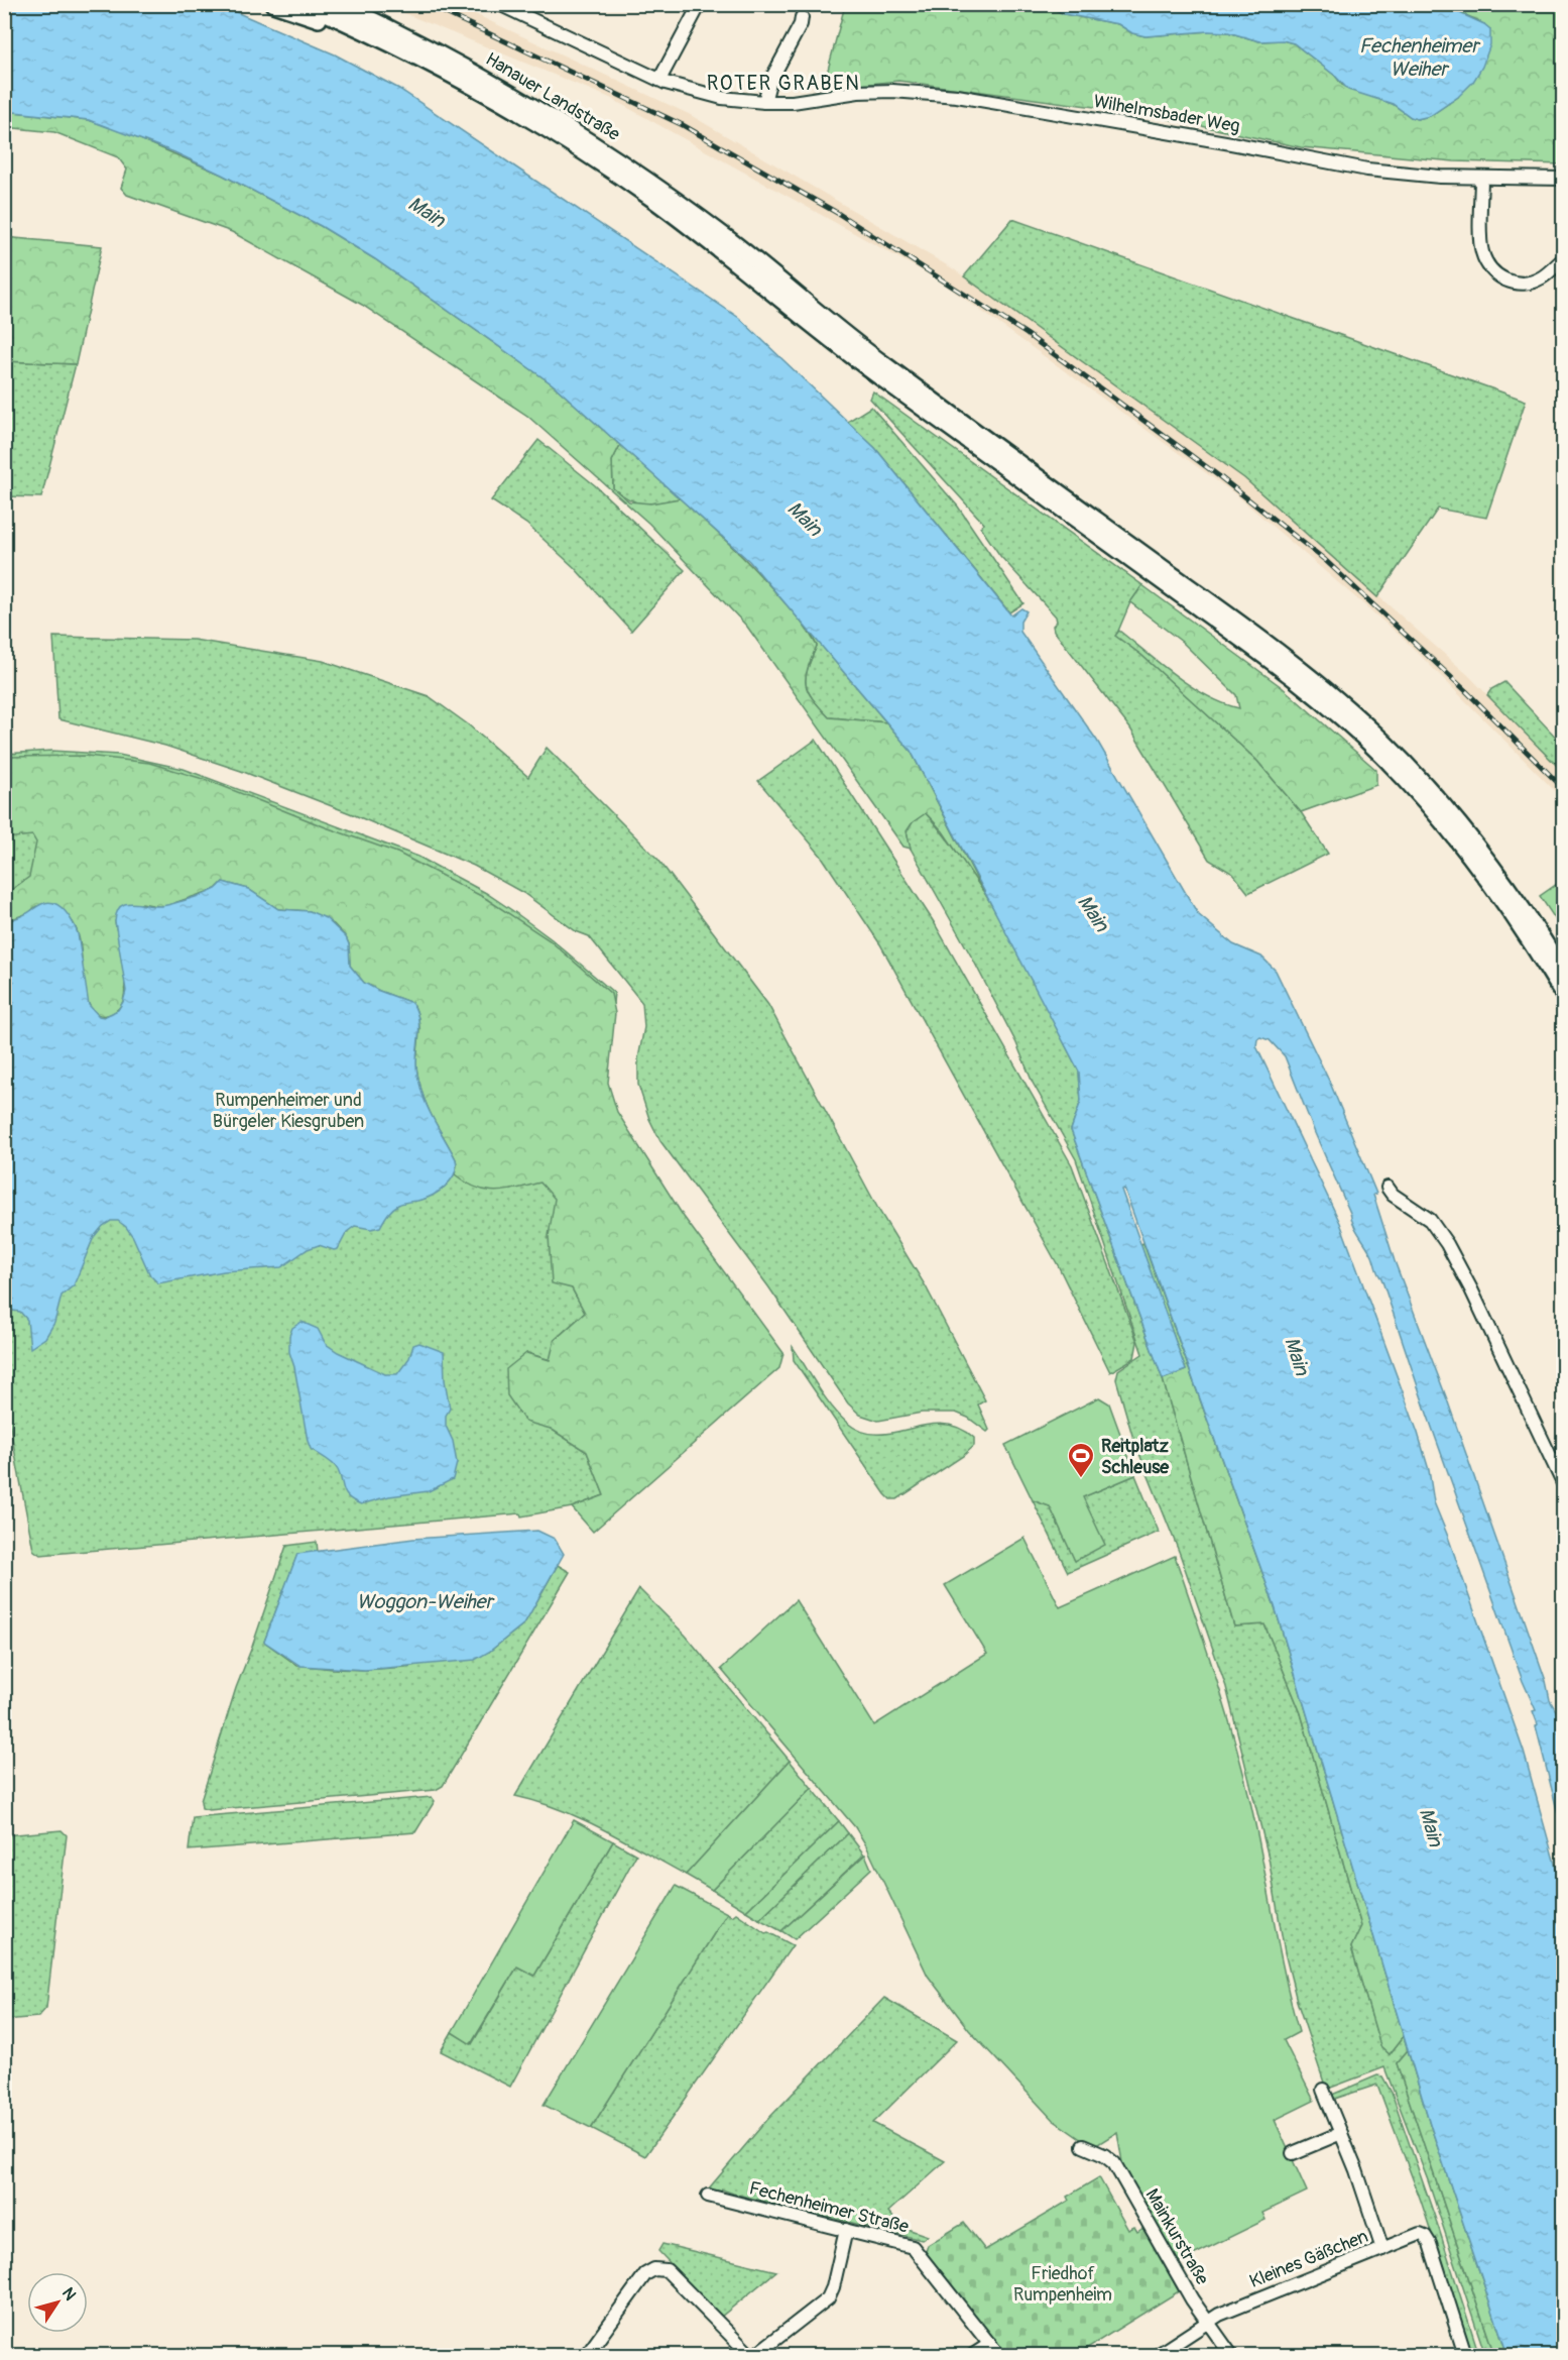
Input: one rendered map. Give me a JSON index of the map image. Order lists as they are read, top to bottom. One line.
{"streets":{"main road":["Hanauer Landstraße"],"street":["Wilhelmsbader Weg","Fechenheimer Straße","Mainkurstraße","Kleines Gäßchen"]},"crossings":[["Mainkurstraße","Kleines Gäßchen"]],"districts":["ROTER GRABEN"],"water":["Fechenheimer Weiher","Main","Woggon-Weiher"],"parks":["Rumpenheimer und Bürgeler Kiesgruben","Friedhof Rumpenheim"],"places":{"sports":["Reitplatz Schleuse"]},"north":"top right"}
